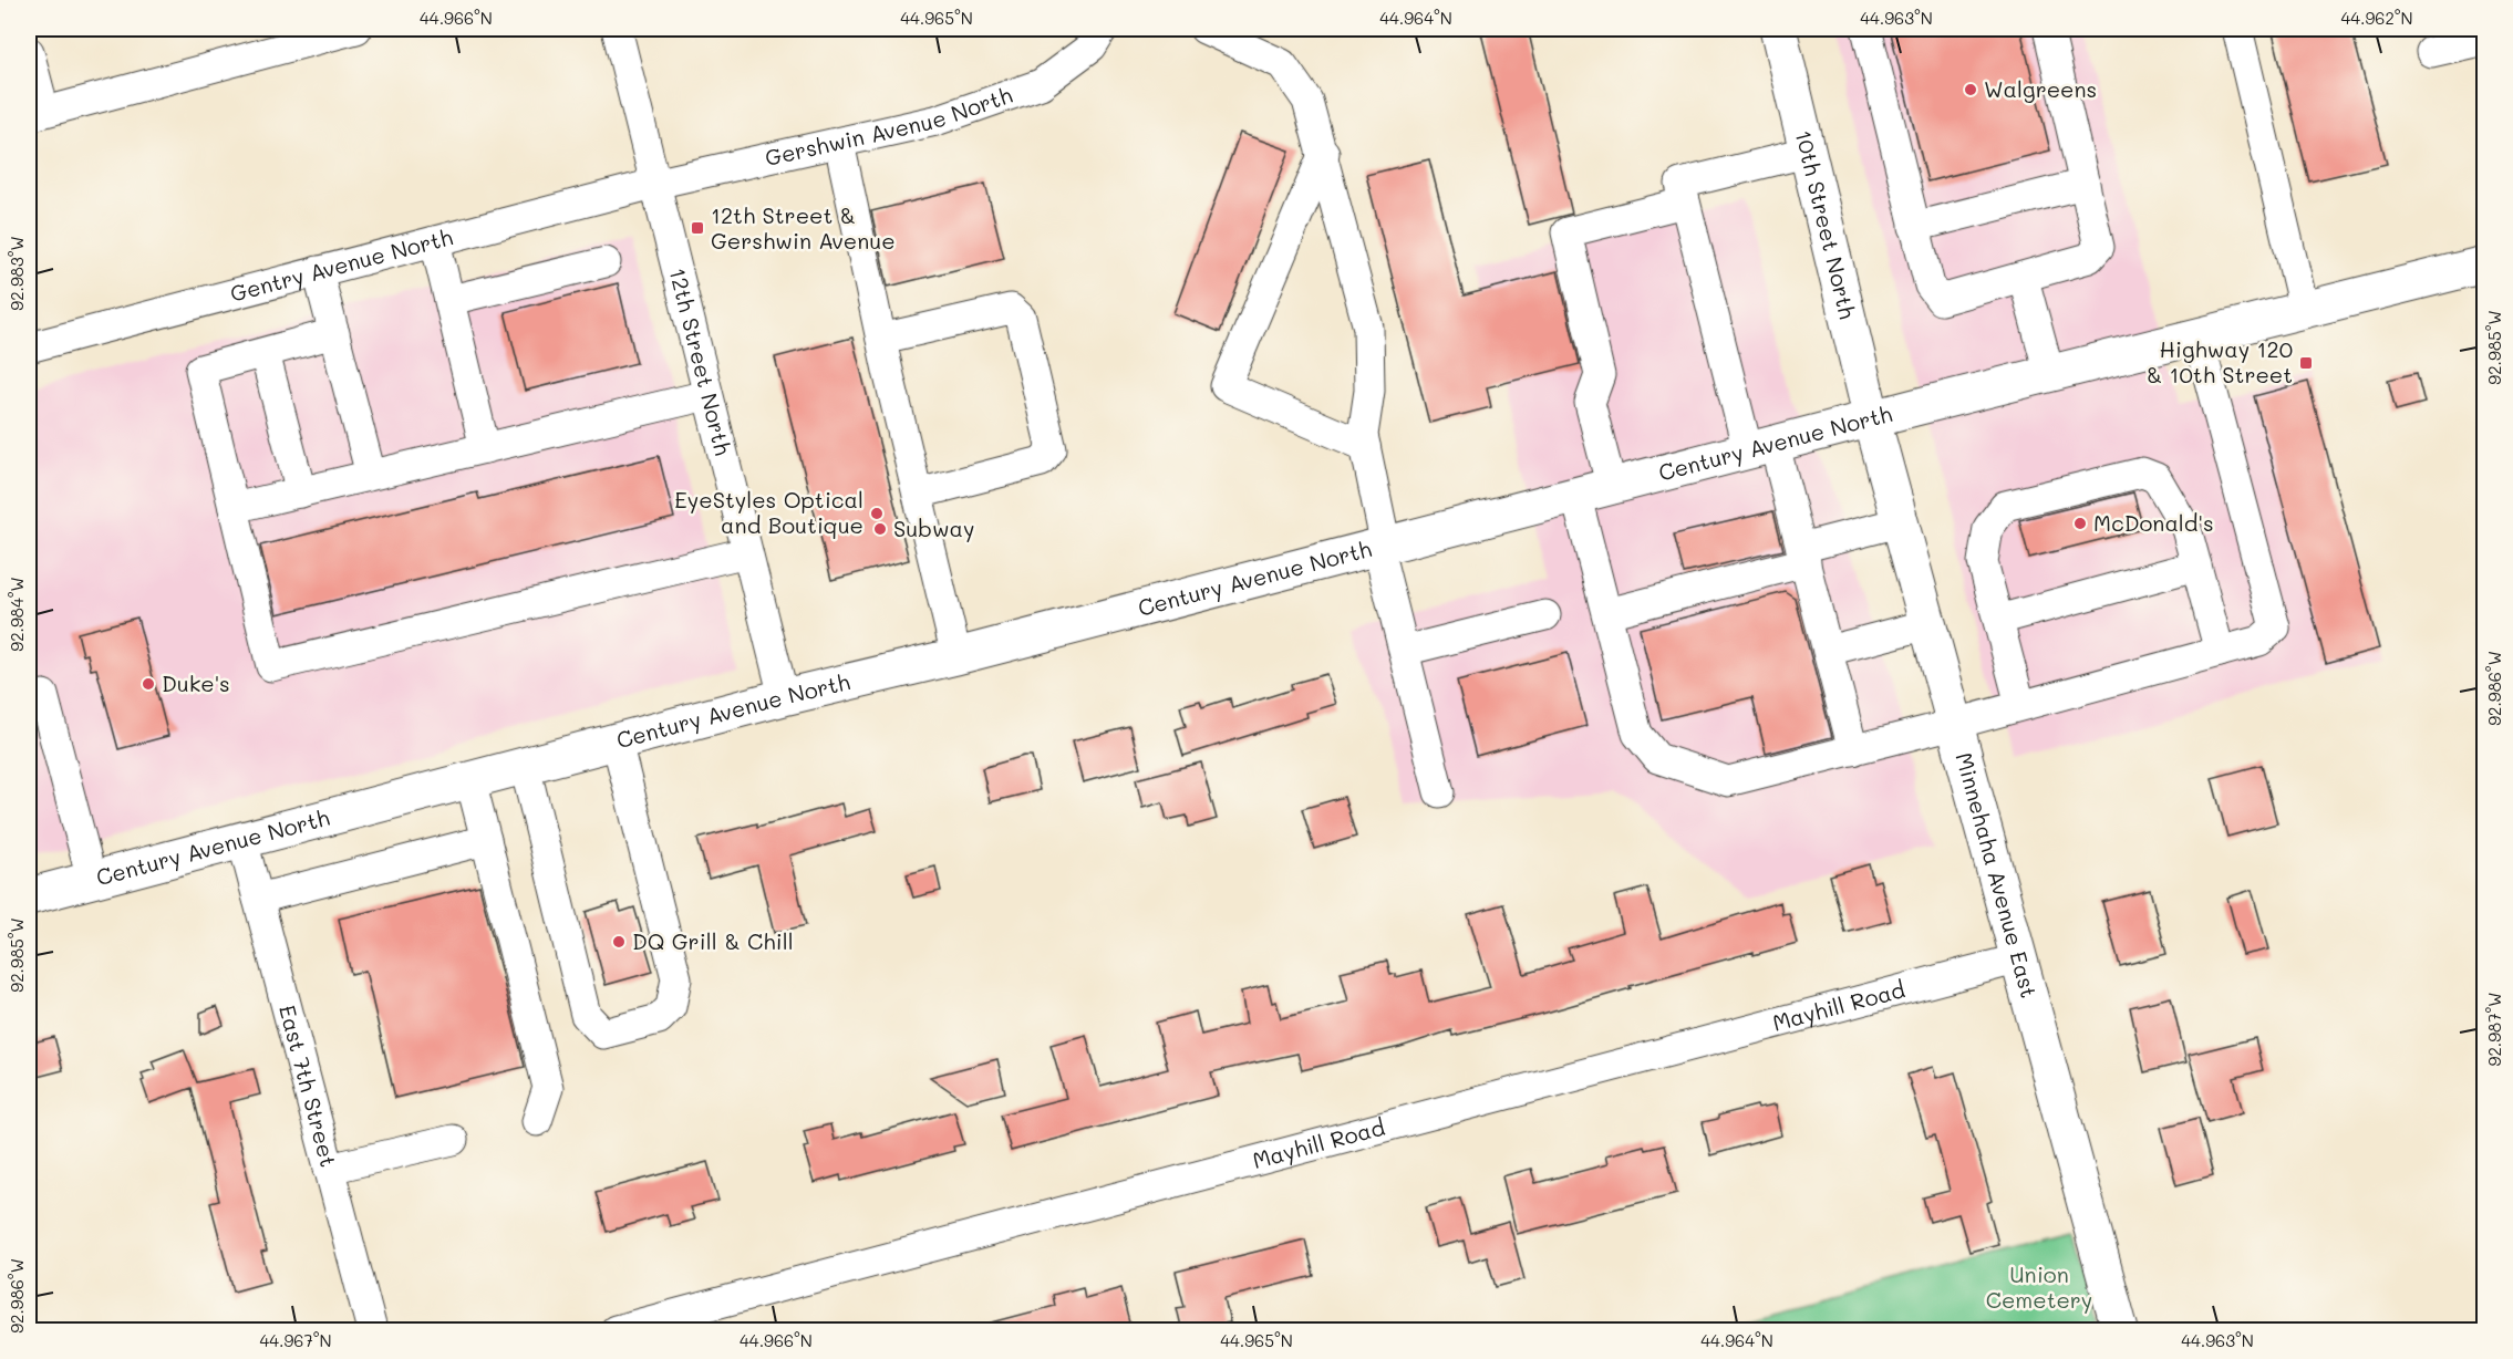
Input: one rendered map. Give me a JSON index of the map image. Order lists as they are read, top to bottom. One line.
{"streets":{"main road":["10th Street North","Century Avenue North","Minnehaha Avenue East"],"street":["Gershwin Avenue North","Gentry Avenue North","12th Street North","Mayhill Road","East 7th Street"]},"crossings":[["Gershwin Avenue North","Gentry Avenue North"],["Gershwin Avenue North","12th Street North"],["10th Street North","Century Avenue North"],["10th Street North","Minnehaha Avenue East"],["Gentry Avenue North","12th Street North"],["12th Street North","Century Avenue North"],["Century Avenue North","Minnehaha Avenue East"],["Century Avenue North","East 7th Street"],["Minnehaha Avenue East","Mayhill Road"]],"parks":["Union Cemetery"],"places":{"other":["Walgreens","EyeStyles Optical and Boutique","McDonald's","Subway","Duke's","DQ Grill & Chill"],"transit":["12th Street & Gershwin Avenue","Highway 120 & 10th Street"]},"coordinates":["44.966°N","44.965°N","44.964°N","44.963°N","44.962°N","92.983°W","92.985°W","92.984°W","92.986°W","92.987°W","44.967°N"]}
